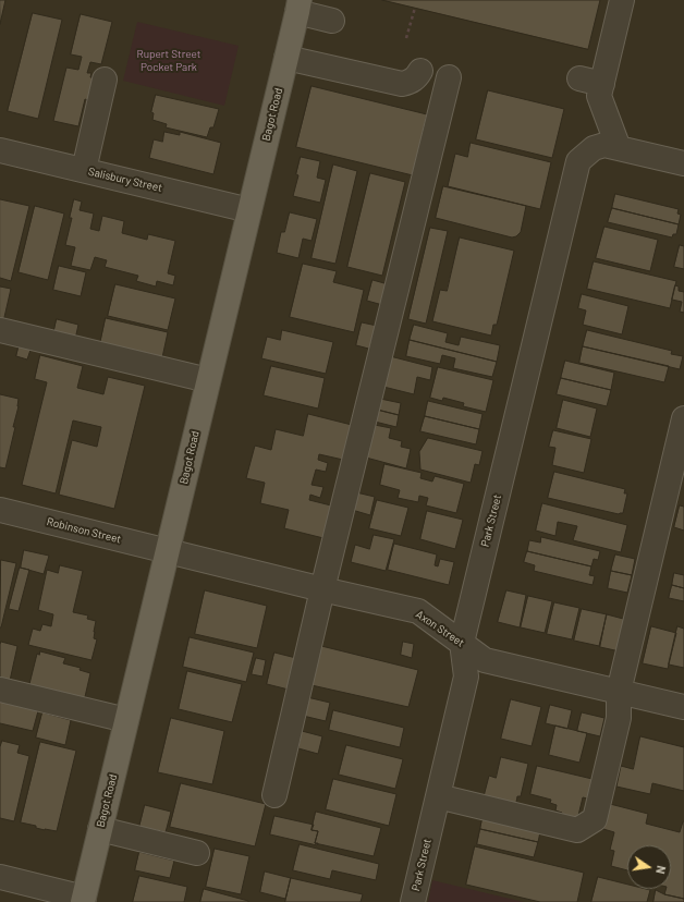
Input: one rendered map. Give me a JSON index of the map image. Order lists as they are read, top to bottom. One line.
{"streets":{"main road":["Bagot Road"],"street":["Salisbury Street","Park Street","Robinson Street","Axon Street"]},"crossings":[["Bagot Road","Salisbury Street"],["Bagot Road","Robinson Street"],["Bagot Road","Axon Street"],["Park Street","Axon Street"],["Robinson Street","Axon Street"]],"parks":["Rupert Street Pocket Park"],"north":"right"}
